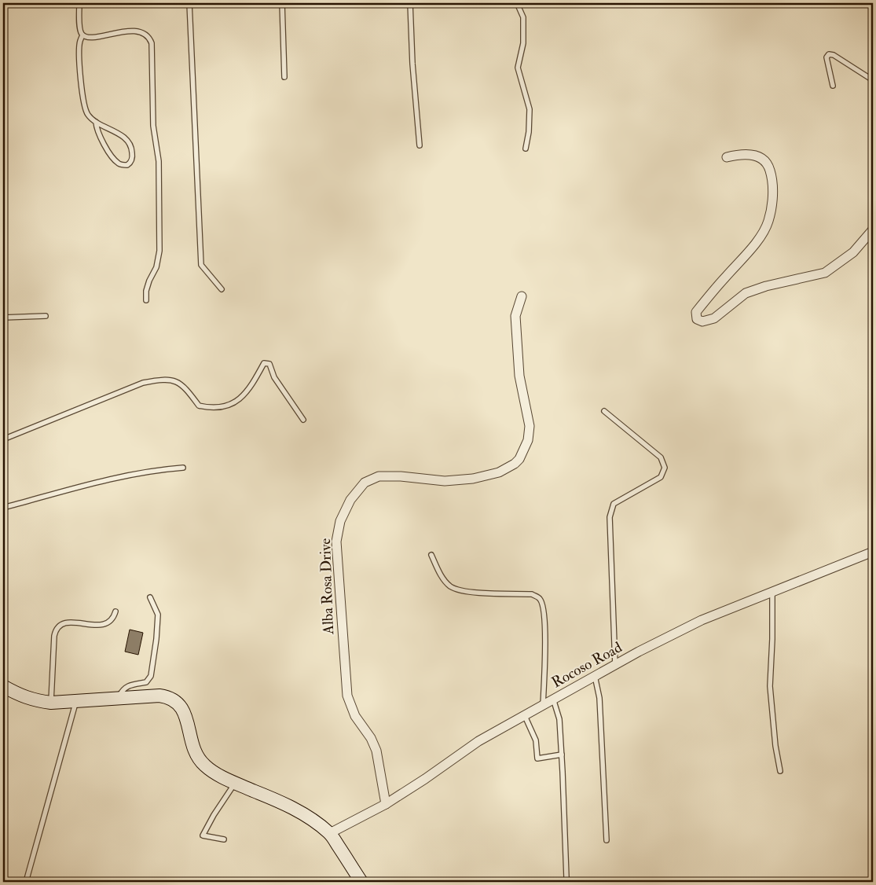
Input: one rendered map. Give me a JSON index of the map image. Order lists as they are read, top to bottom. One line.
{"streets":{"street":["Alba Rosa Drive","Rocoso Road"]},"crossings":[["Alba Rosa Drive","Rocoso Road"]]}
